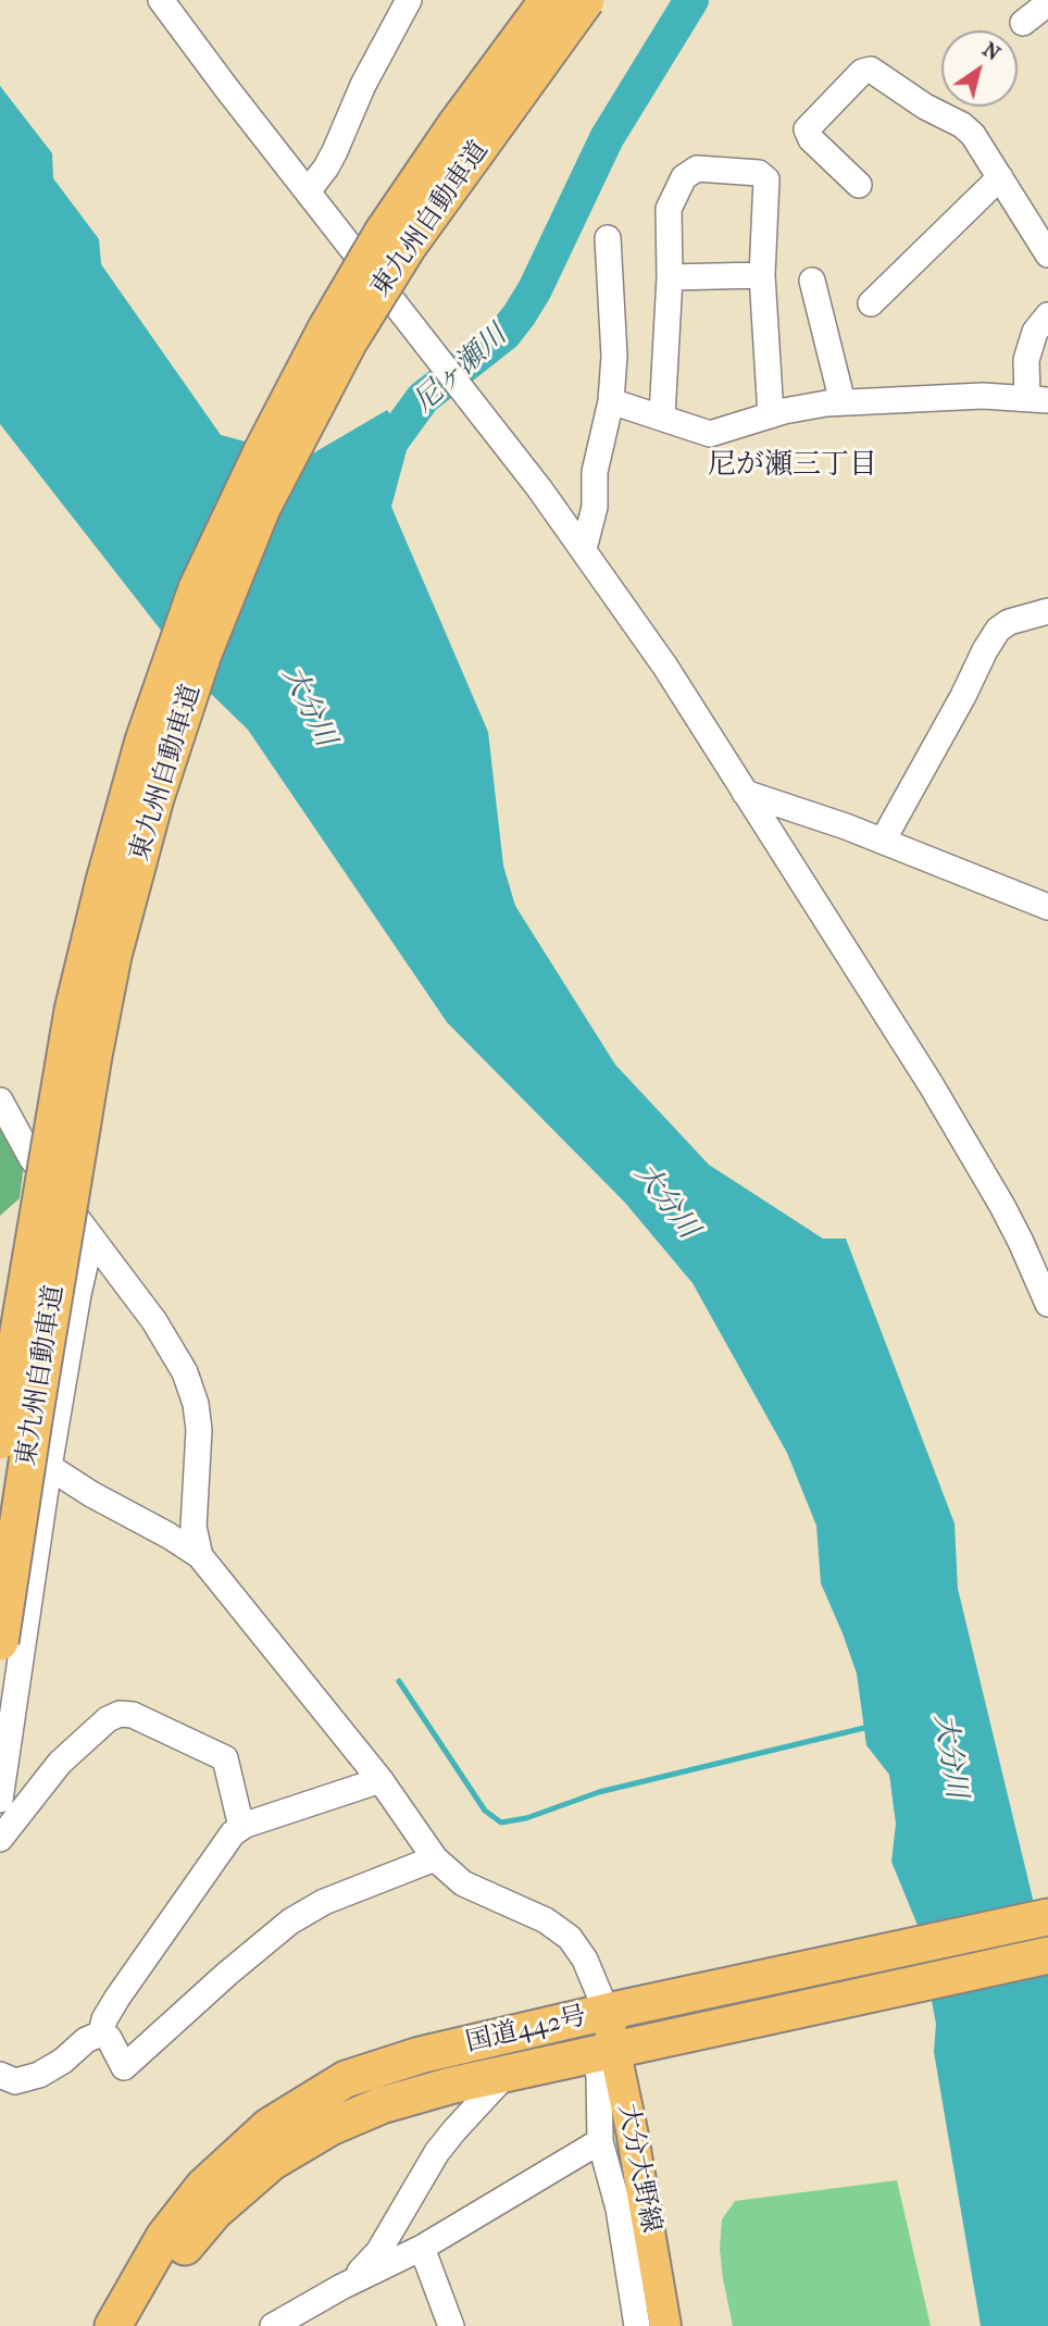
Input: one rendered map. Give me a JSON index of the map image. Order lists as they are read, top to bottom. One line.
{"streets":{"highway":["東九州自動車道","国道442号"],"main road":["大分大野線"]},"crossings":[["国道442号","大分大野線"]],"districts":["尼が瀬三丁目"],"water":["尼ヶ瀬川","大分川"],"north":"top right"}
